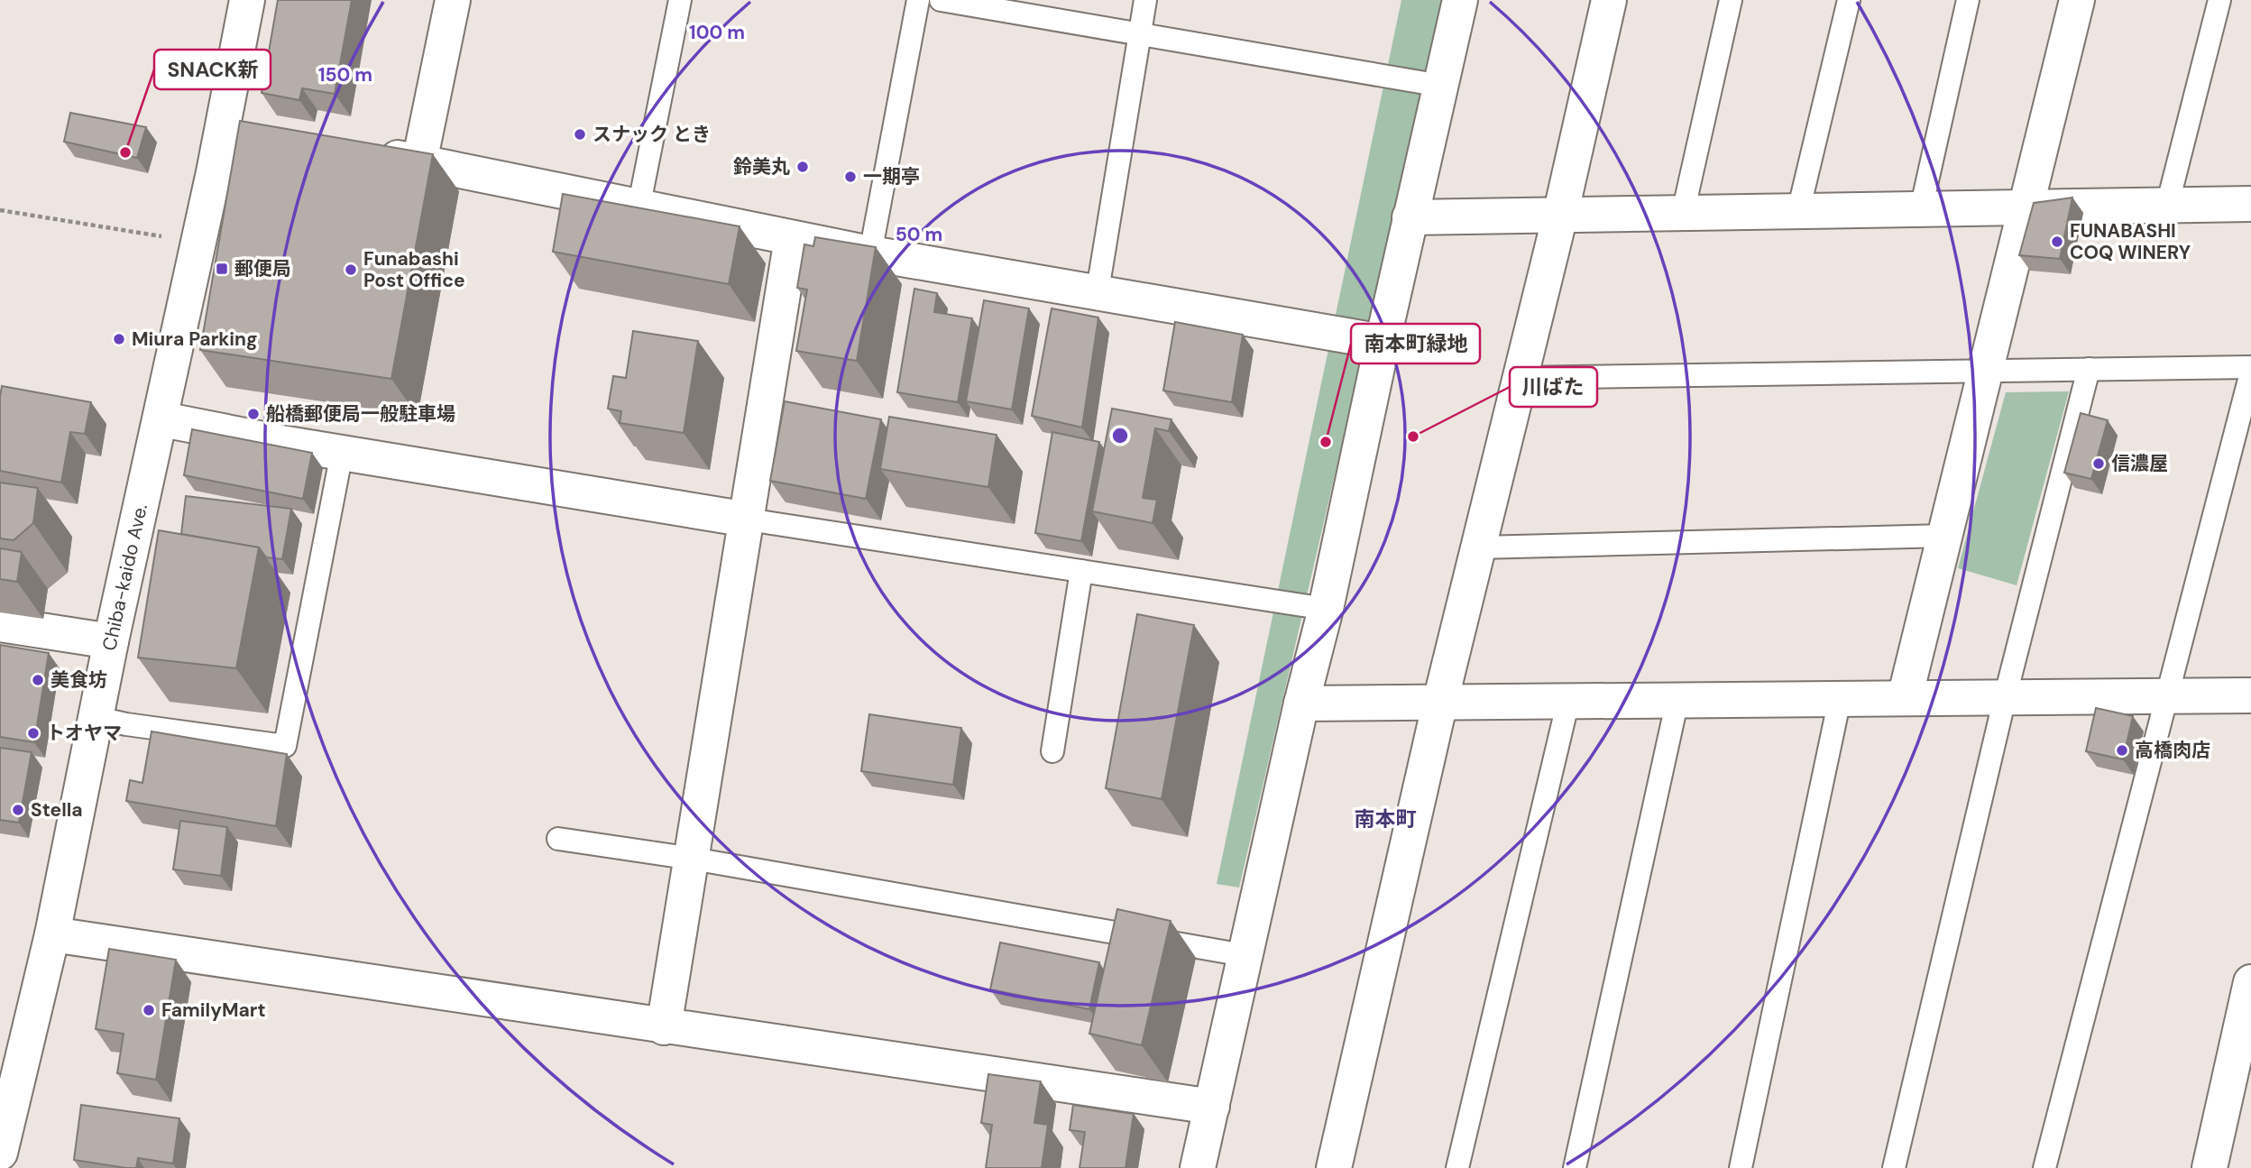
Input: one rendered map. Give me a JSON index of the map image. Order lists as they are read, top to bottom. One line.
{"streets":{"main road":["Chiba-kaido Ave."]},"districts":["南本町"],"places":{"other":["スナック とき","SNACK新","鈴美丸","一期亭","FUNABASHI COQ WINERY","Funabashi Post Office","Miura Parking","船橋郵便局一般駐車場","川ばた","南本町緑地","信濃屋","美食坊","トオヤマ","高橋肉店","Stella","FamilyMart"],"transit":["郵便局"]},"rings":["100 m","150 m","50 m"]}
